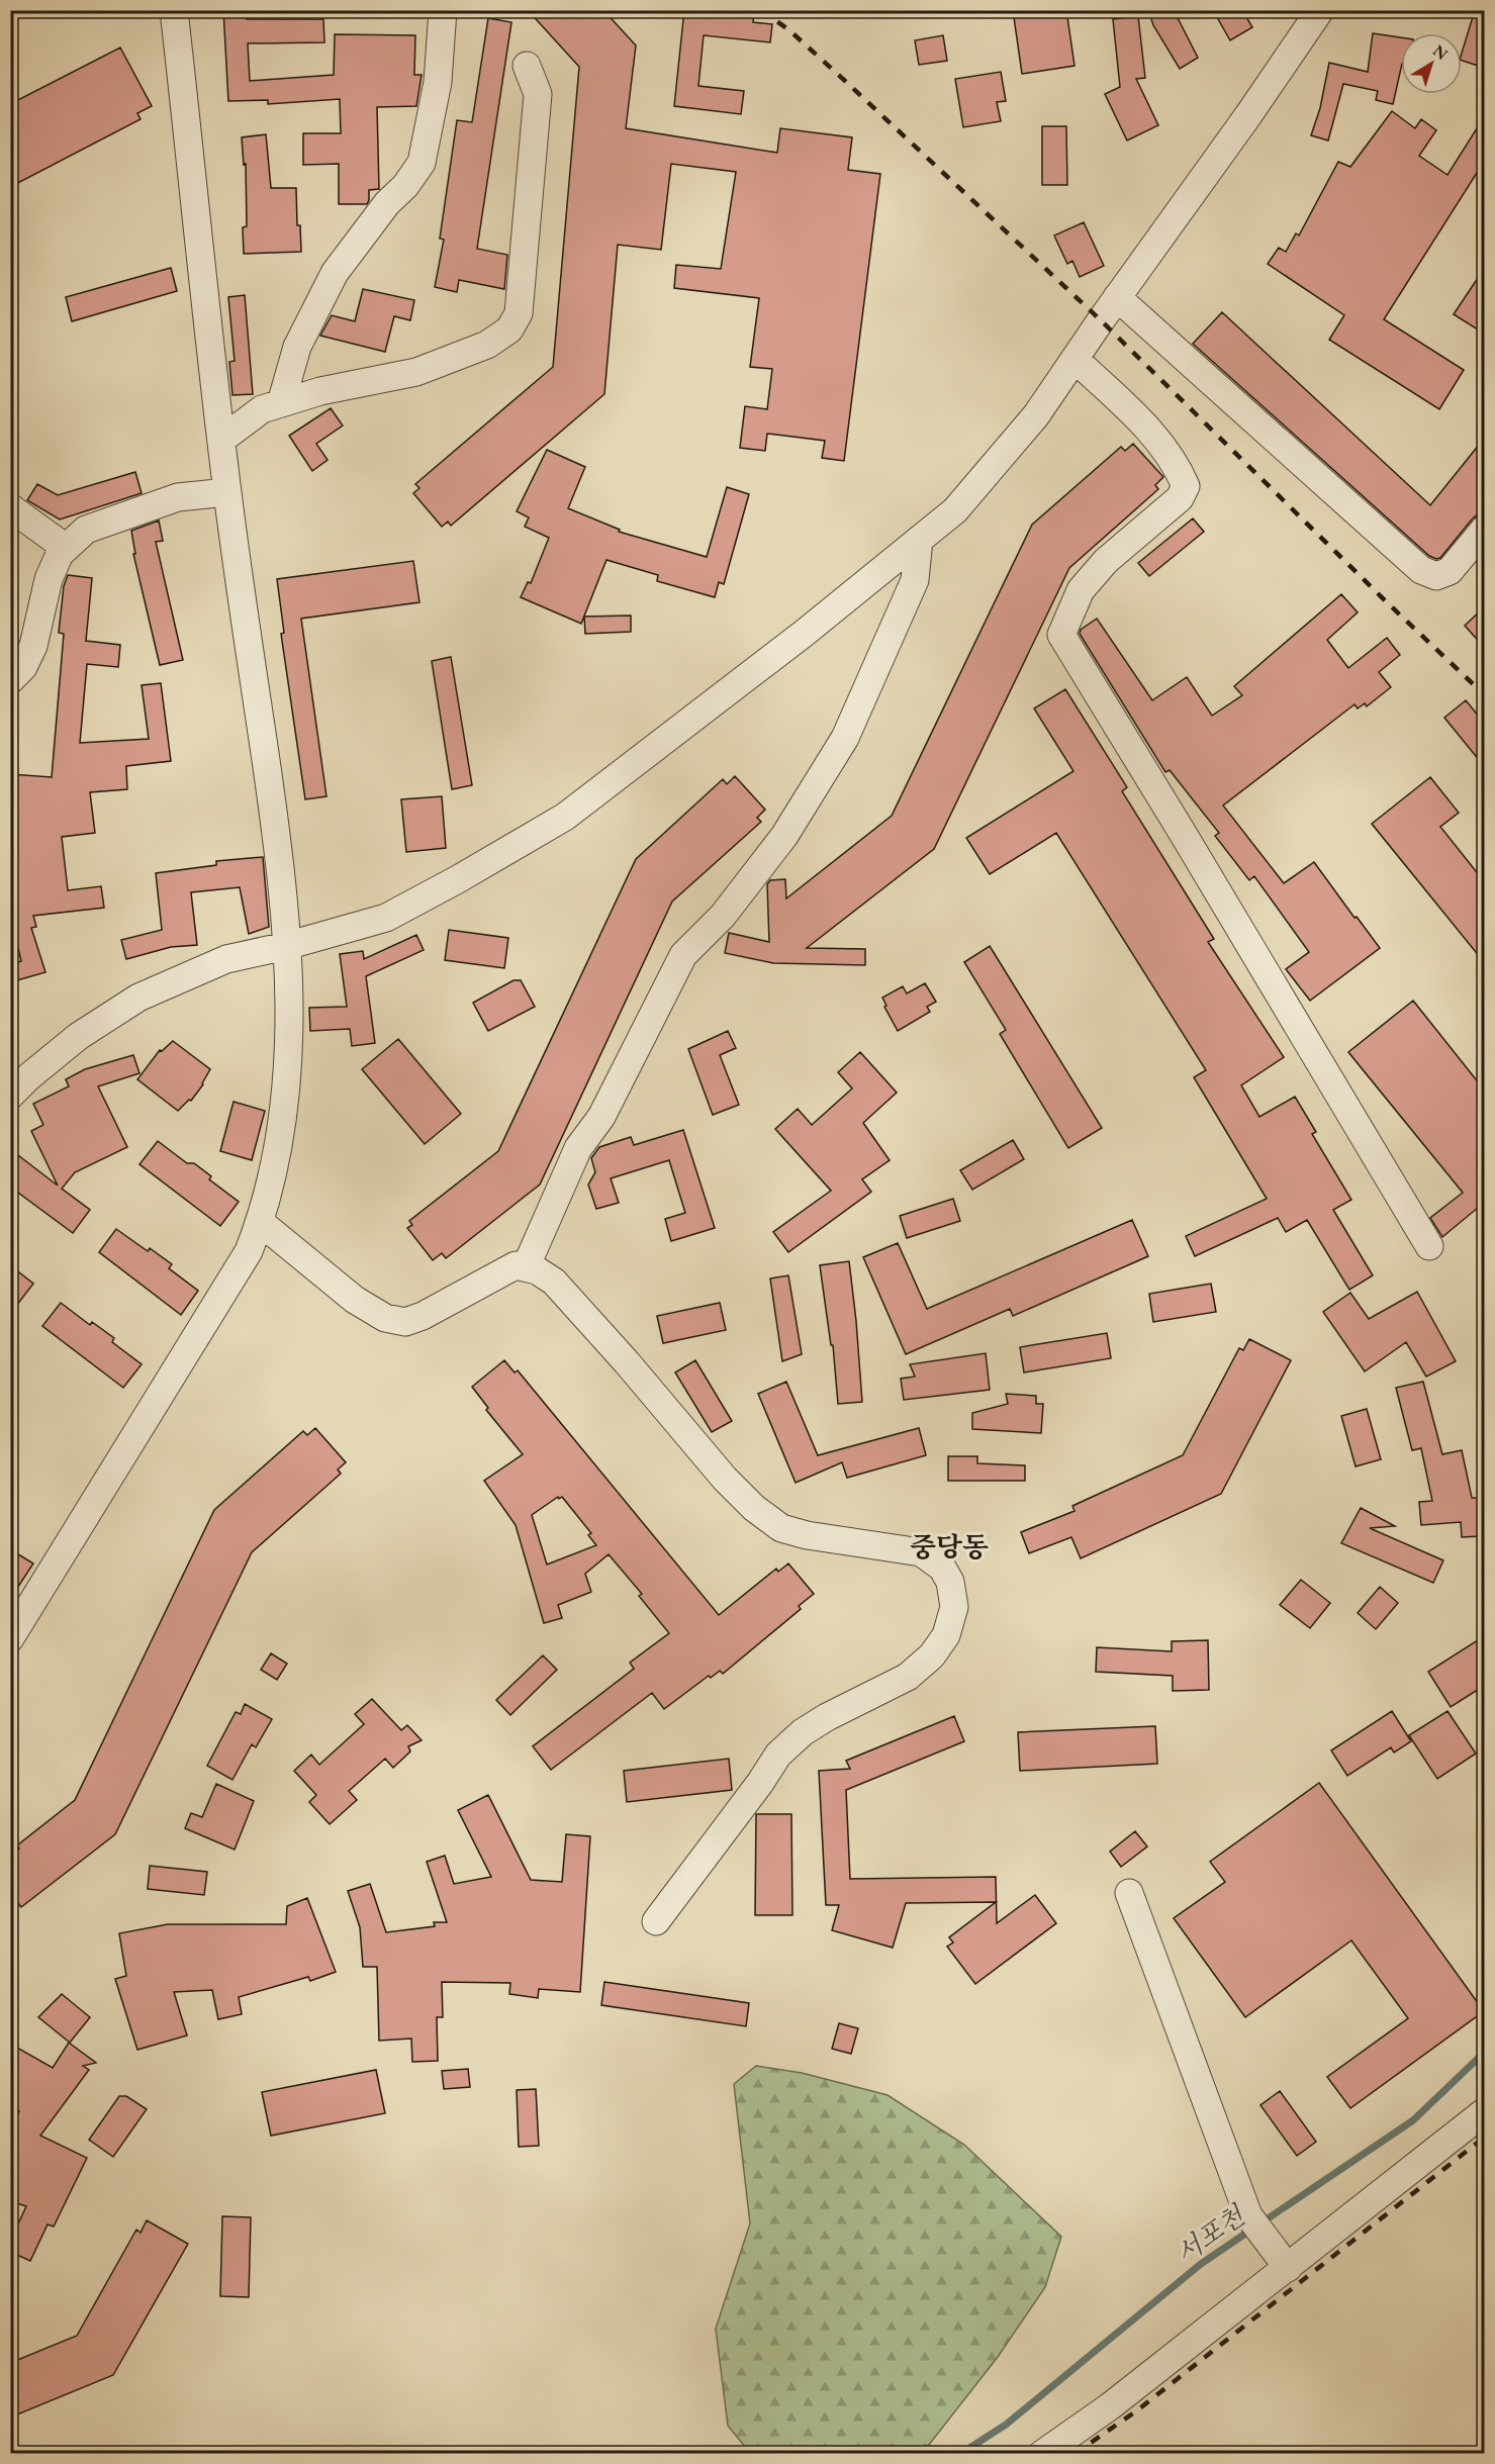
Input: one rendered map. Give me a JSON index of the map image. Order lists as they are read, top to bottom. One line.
{"districts":["중당동"],"water":["서포천"],"north":"top right"}
